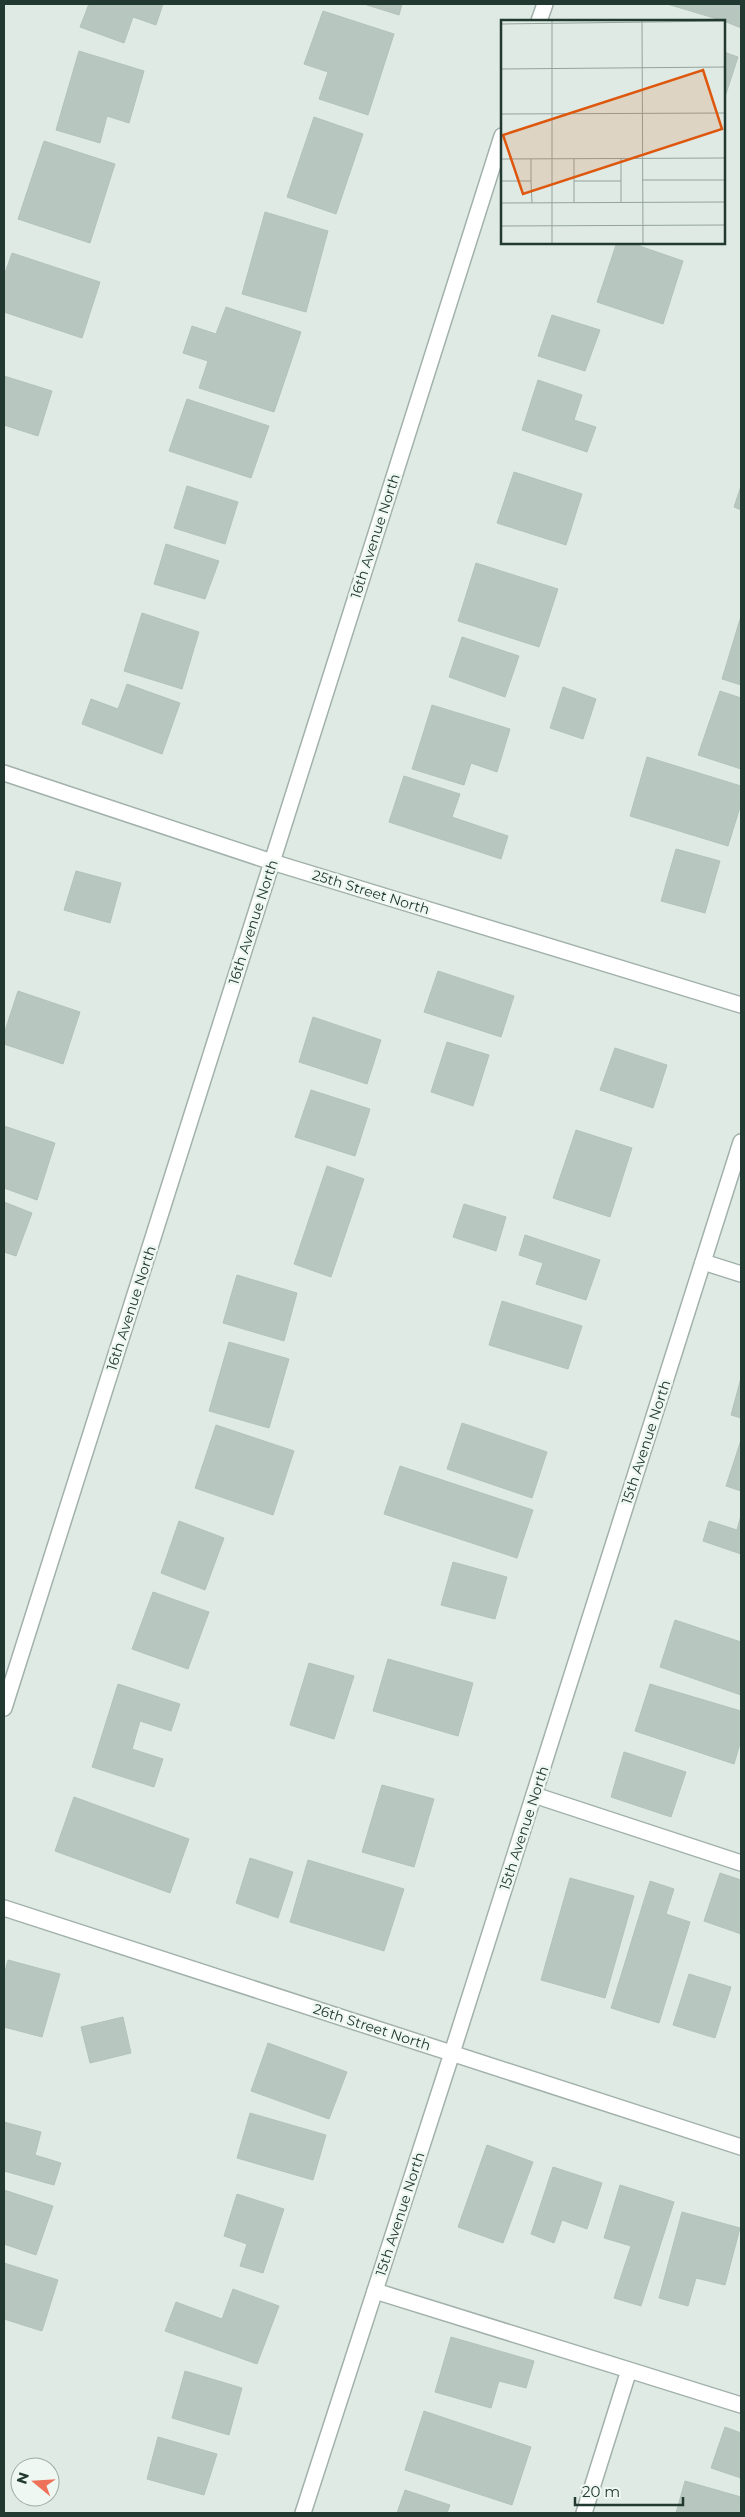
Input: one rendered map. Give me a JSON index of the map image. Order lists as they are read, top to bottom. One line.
{"streets":{"street":["16th Avenue North","25th Street North","15th Avenue North","26th Street North"]},"crossings":[["16th Avenue North","25th Street North"],["15th Avenue North","26th Street North"]],"scale_bar":"20 m","north":"left"}
